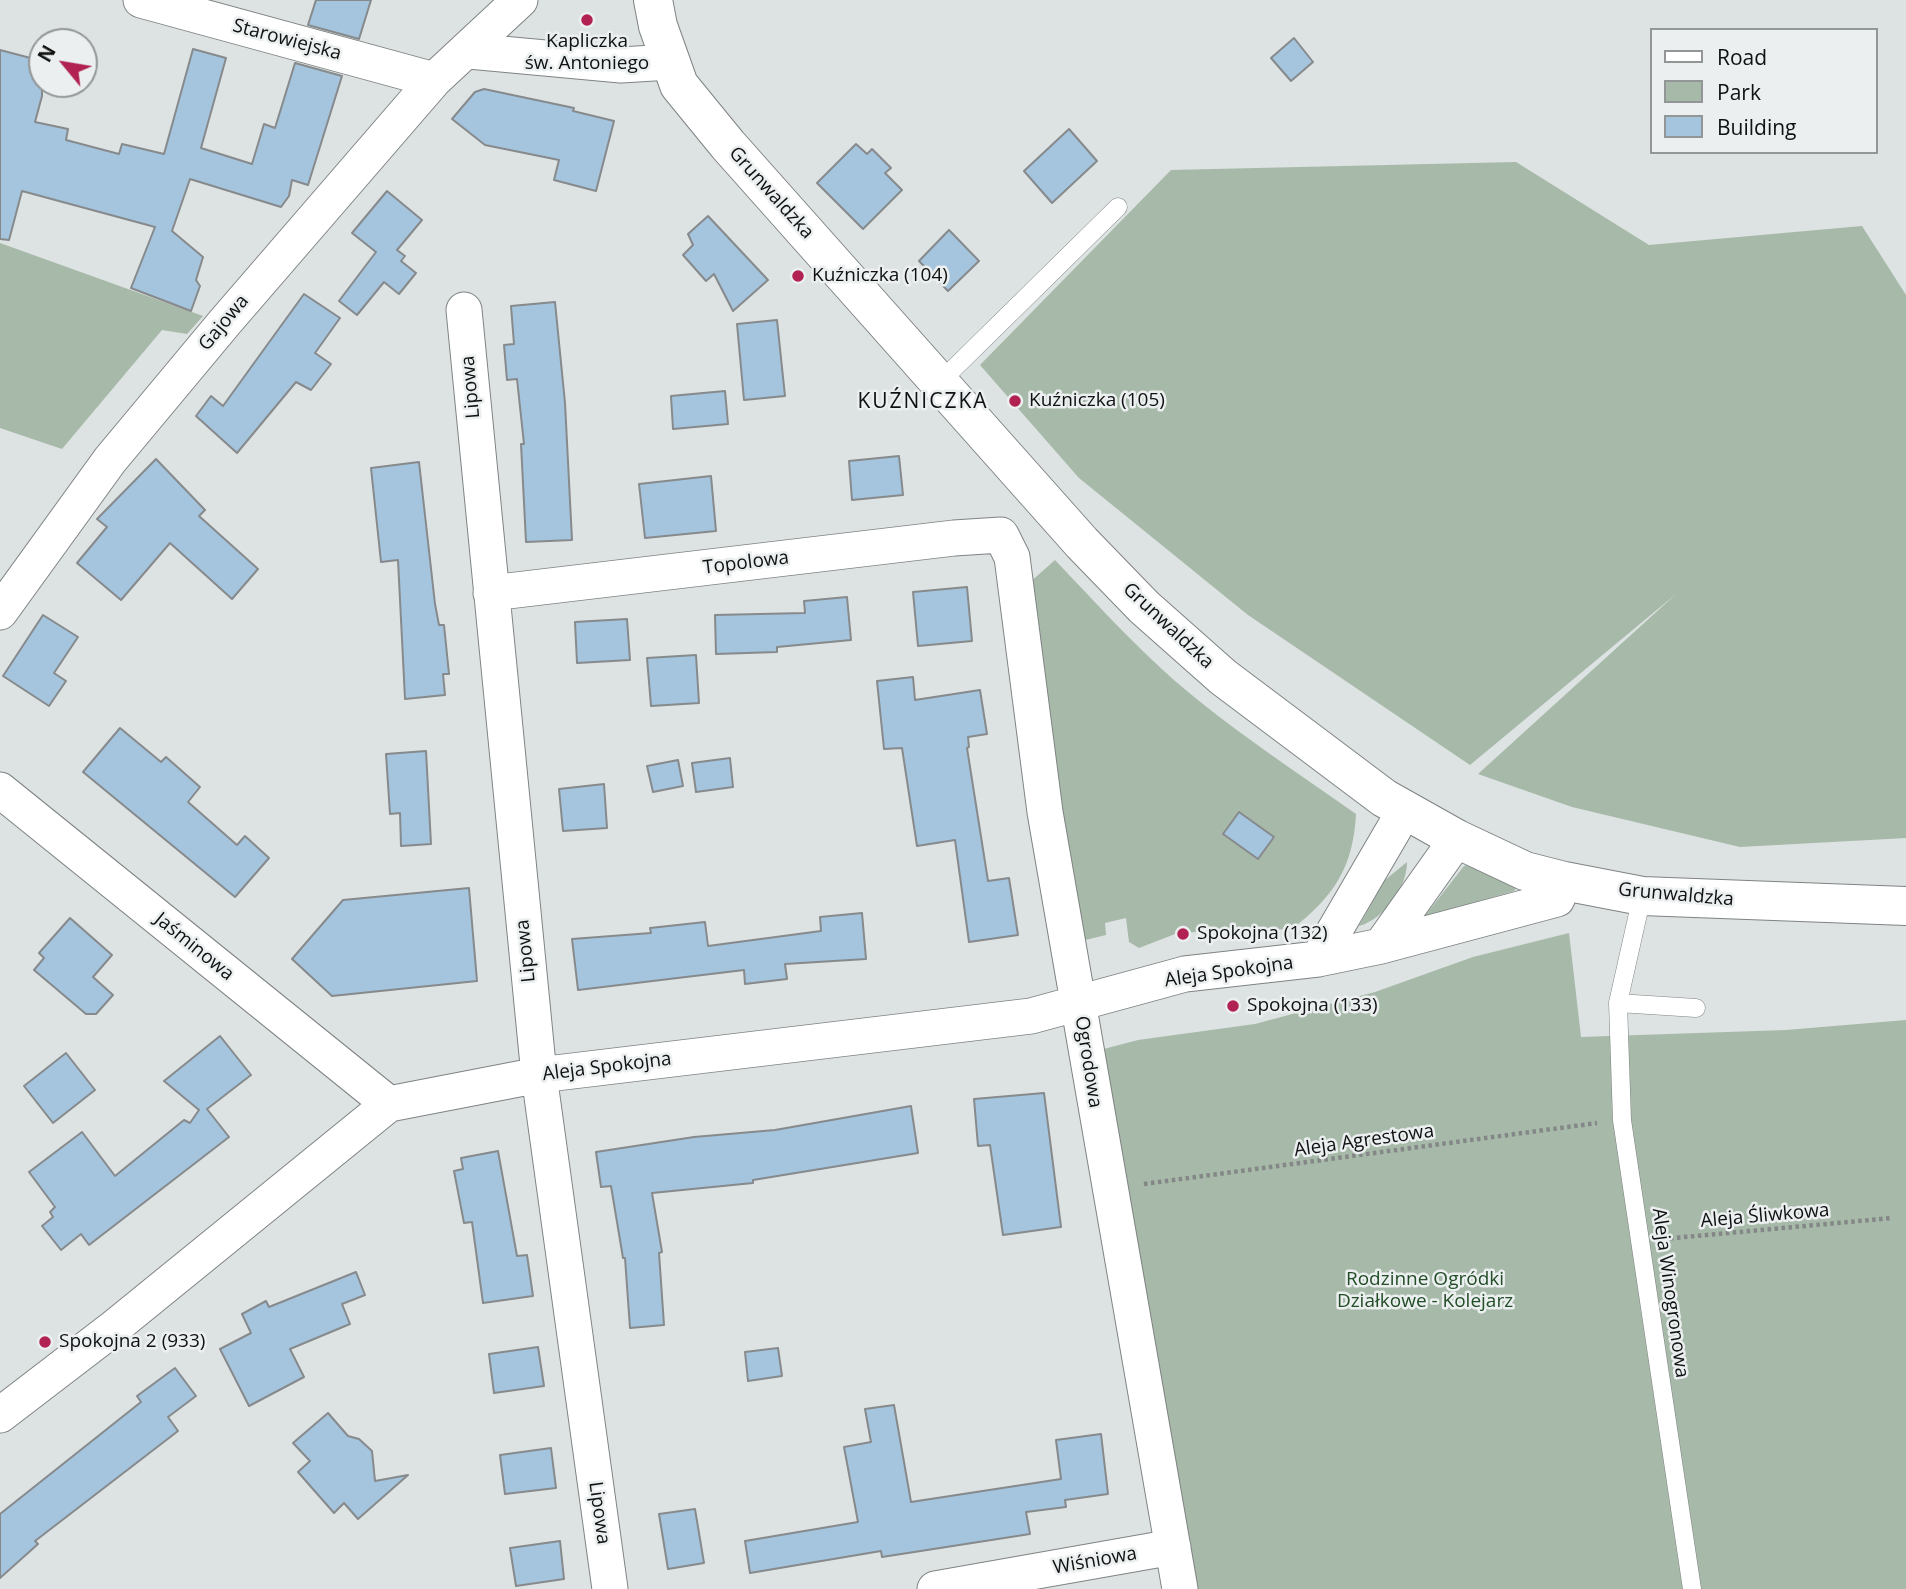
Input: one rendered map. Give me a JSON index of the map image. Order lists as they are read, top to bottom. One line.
{"streets":{"street":["Starowiejska","Grunwaldzka","Gajowa","Lipowa","Topolowa","Jaśminowa","Aleja Spokojna","Ogrodowa","Wiśniowa"],"lane":["Aleja Winogronowa"],"path":["Aleja Agrestowa","Aleja Śliwkowa"]},"crossings":[["Starowiejska","Gajowa"],["Grunwaldzka","Aleja Spokojna"],["Grunwaldzka","Aleja Winogronowa"],["Lipowa","Topolowa"],["Lipowa","Aleja Spokojna"],["Topolowa","Ogrodowa"],["Jaśminowa","Aleja Spokojna"],["Aleja Spokojna","Ogrodowa"],["Ogrodowa","Aleja Agrestowa"],["Ogrodowa","Wiśniowa"],["Aleja Agrestowa","Aleja Winogronowa"],["Aleja Śliwkowa","Aleja Winogronowa"]],"districts":["KUŹNICZKA"],"parks":["Rodzinne Ogródki Działkowe - Kolejarz"],"places":["Kapliczka św. Antoniego","Kuźniczka (104)","Kuźniczka (105)","Spokojna (132)","Spokojna (133)","Spokojna 2 (933)"],"legend":["Road","Park","Building"],"north":"top left"}
